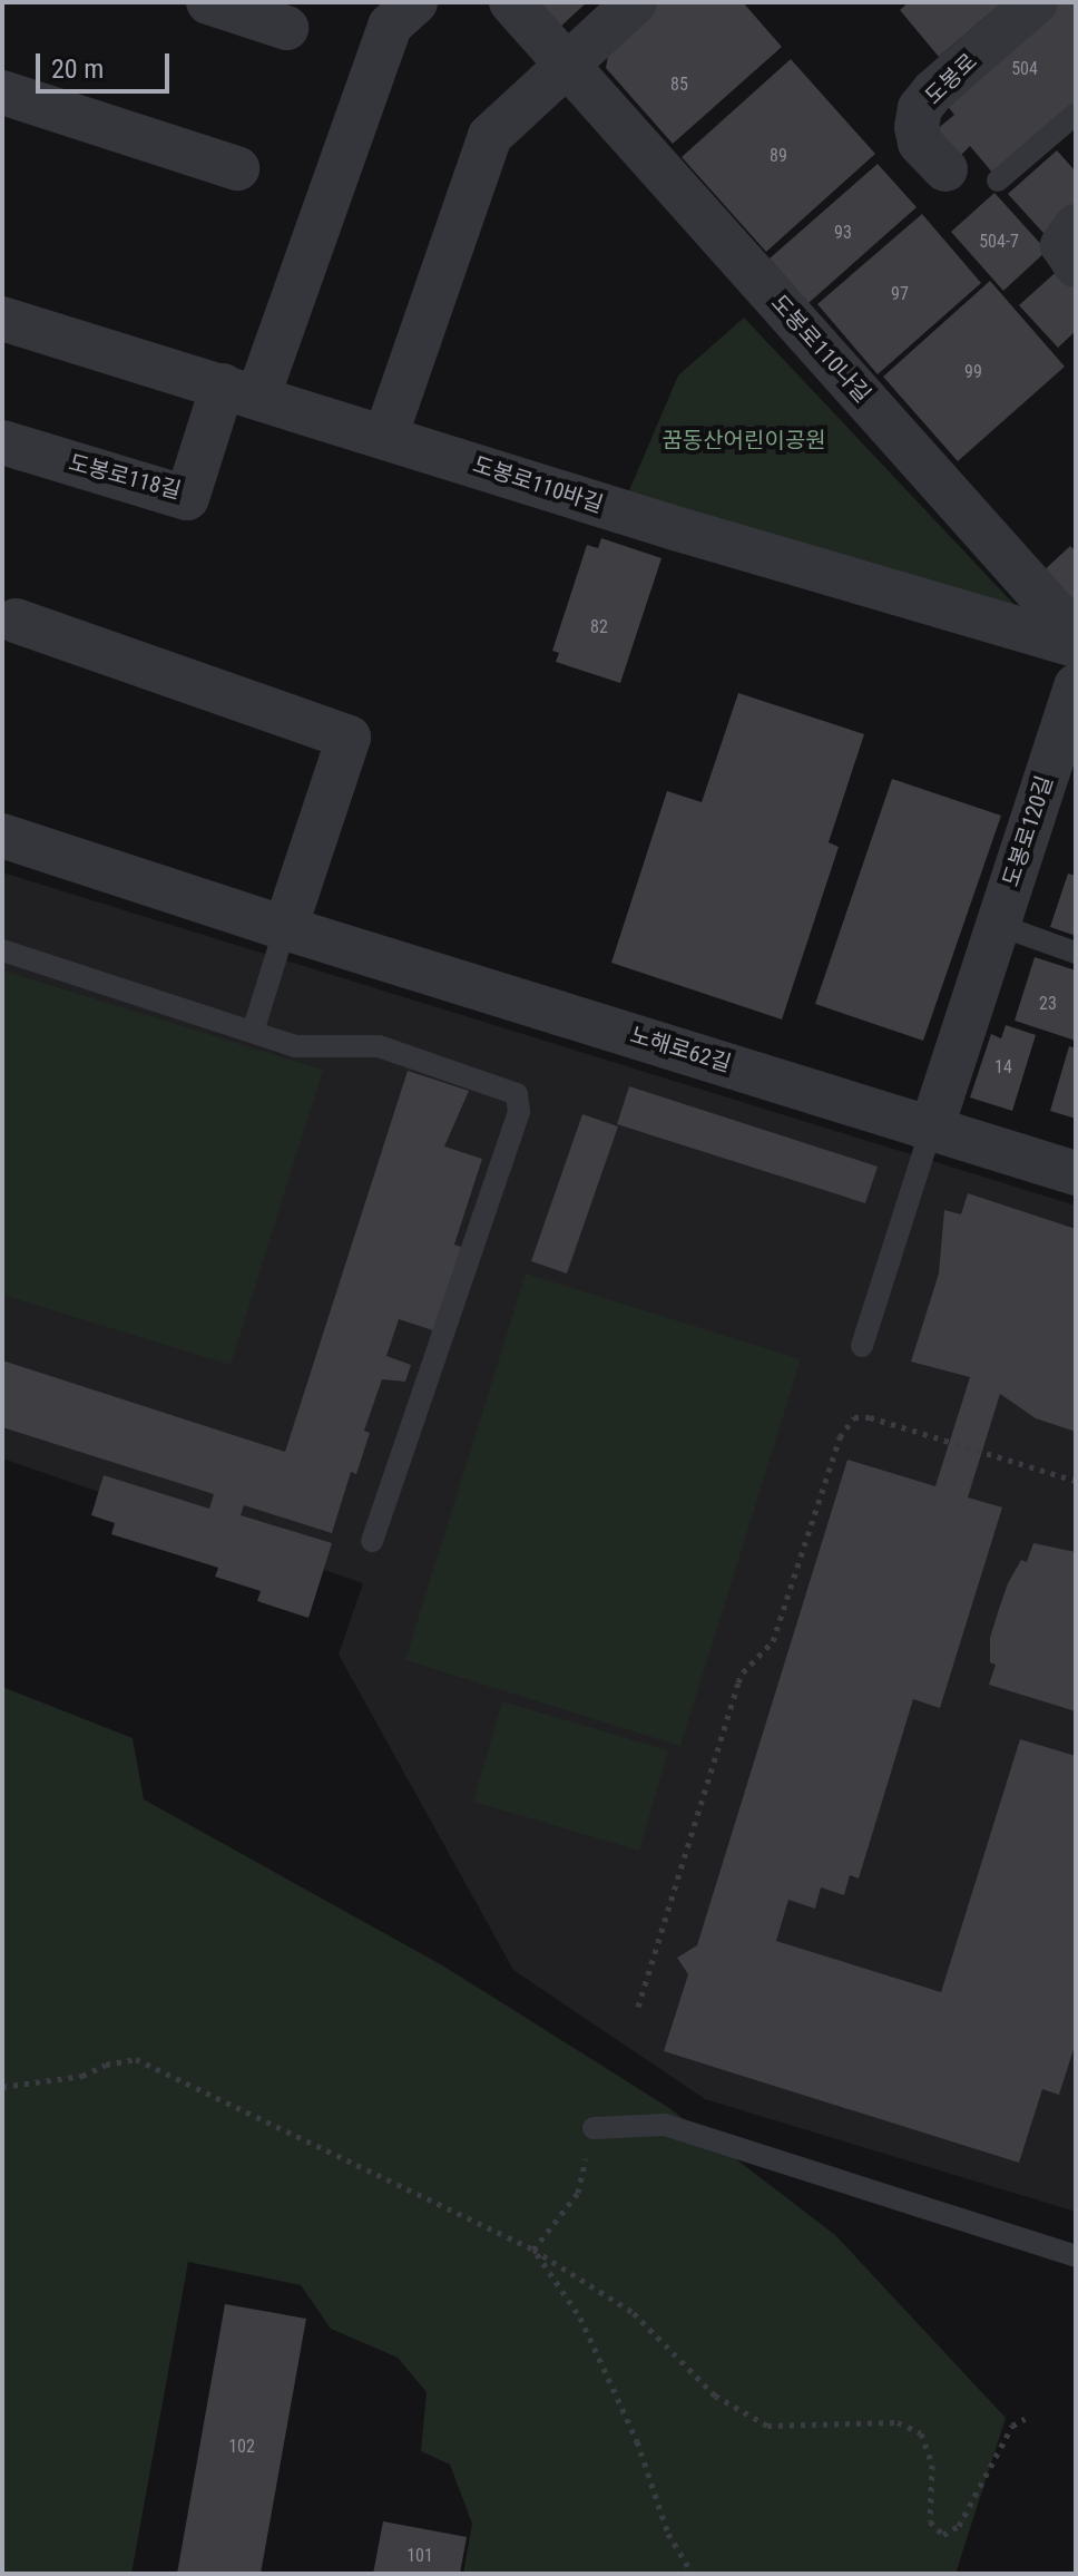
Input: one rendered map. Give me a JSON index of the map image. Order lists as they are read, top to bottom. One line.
{"streets":{"street":["도봉로","도봉로110나길","도봉로118길","도봉로110바길","도봉로120길","노해로62길"]},"crossings":[["도봉로118길","도봉로110바길"],["도봉로120길","노해로62길"]],"parks":["꿈동산어린이공원"],"house_numbers":["504","85","89","93","504-7","97","99","82","23","14","102","101"],"scale_bar":"20 m"}
